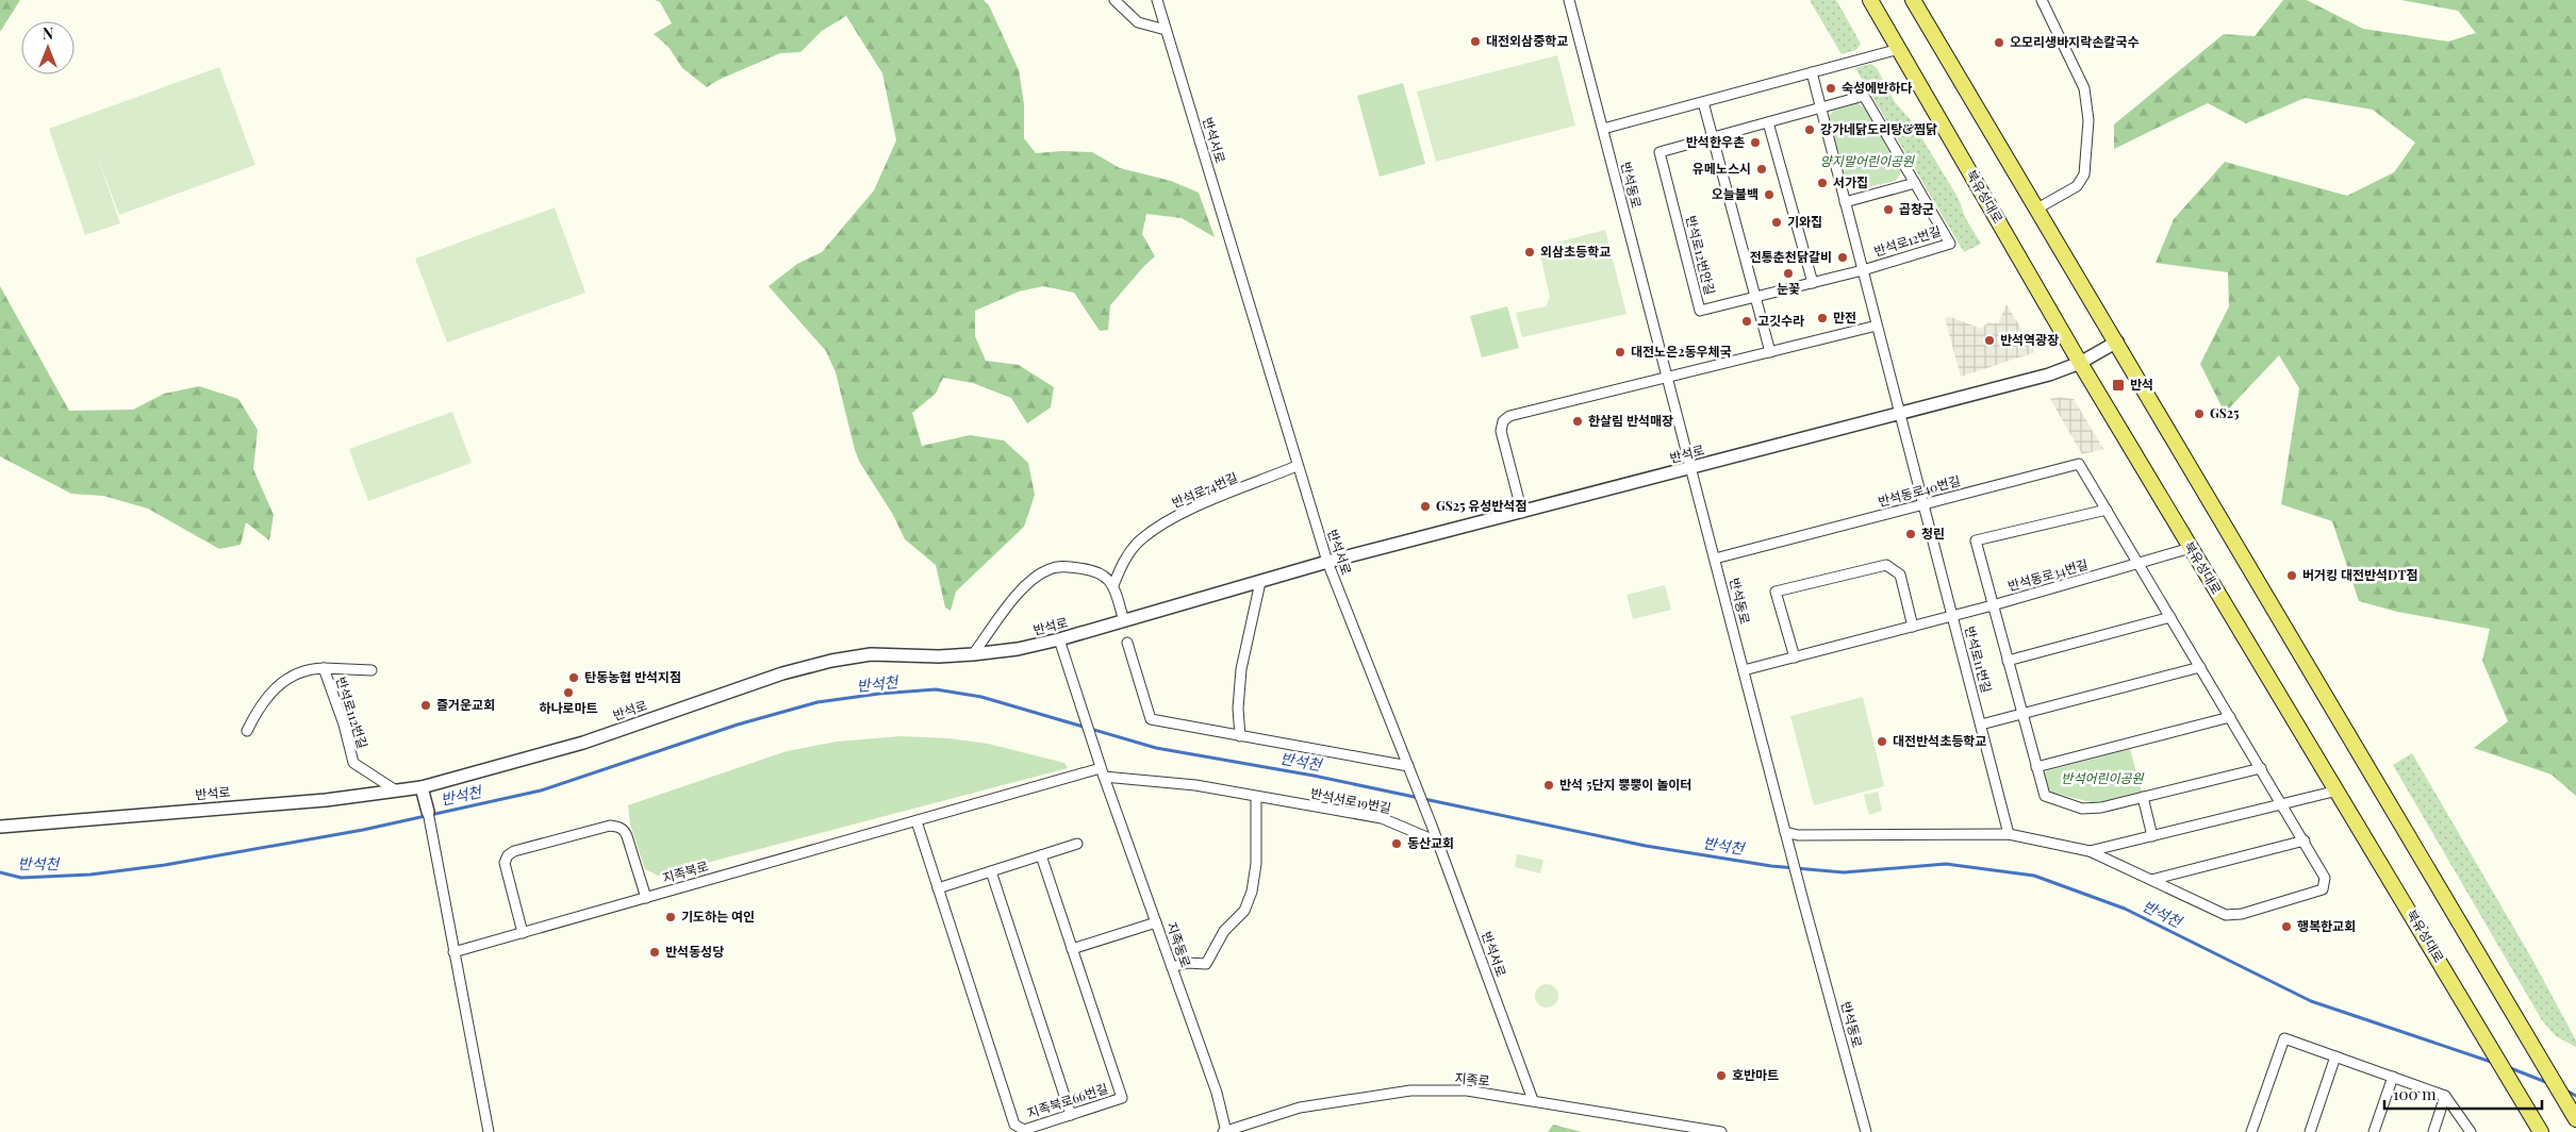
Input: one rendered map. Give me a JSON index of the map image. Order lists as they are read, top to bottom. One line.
{"streets":{"main road":["북유성대로"],"street":["반석서로","반석동로","반석로12번길","반석로12번안길","반석로","반석로74번길","반석동로40번길","반석동로34번길","반석로11번길","반석로112번길","반석서로19번길","지족북로","지족동로","지족로","지족북로66번길"]},"crossings":[["반석서로","반석로"],["반석서로","반석로74번길"],["반석서로","반석서로19번길"],["반석서로","지족로"],["반석동로","반석로"],["반석동로","반석동로40번길"],["반석동로","반석동로34번길"],["북유성대로","반석로"],["북유성대로","반석동로34번길"],["반석로12번길","반석로12번안길"],["반석로12번길","반석로"],["반석로12번길","반석로11번길"],["반석로","반석로11번길"],["반석로","반석로112번길"],["반석로","지족동로"],["반석동로40번길","반석동로34번길"],["반석동로40번길","반석로11번길"],["반석동로34번길","반석로11번길"],["반석서로19번길","지족북로"],["반석서로19번길","지족동로"],["지족북로","지족동로"],["지족북로","지족북로66번길"],["지족동로","지족로"]],"water":["반석천"],"parks":["양지말어린이공원","반석어린이공원"],"places":{"other":["대전외삼중학교","오모리생바지락손칼국수","숙성에반하다","강가네닭도리탕&찜닭","반석한우촌","유메노스시","서가집","오늘불백","곱창군","기와집","외삼초등학교","전통춘천닭갈비","눈꽃","만전","고깃수라","반석역광장","대전노은2동우체국","GS25","한살림 반석매장","GS25 유성반석점","청린","버거킹 대전반석DT점","탄동농협 반석지점","하나로마트","즐거운교회","대전반석초등학교","반석 5단지 뿡뿡이 놀이터","동산교회","기도하는 여인","행복한교회","반석동성당","호반마트"],"transit":["반석"]},"scale_bar":"100 m","north":"top"}
